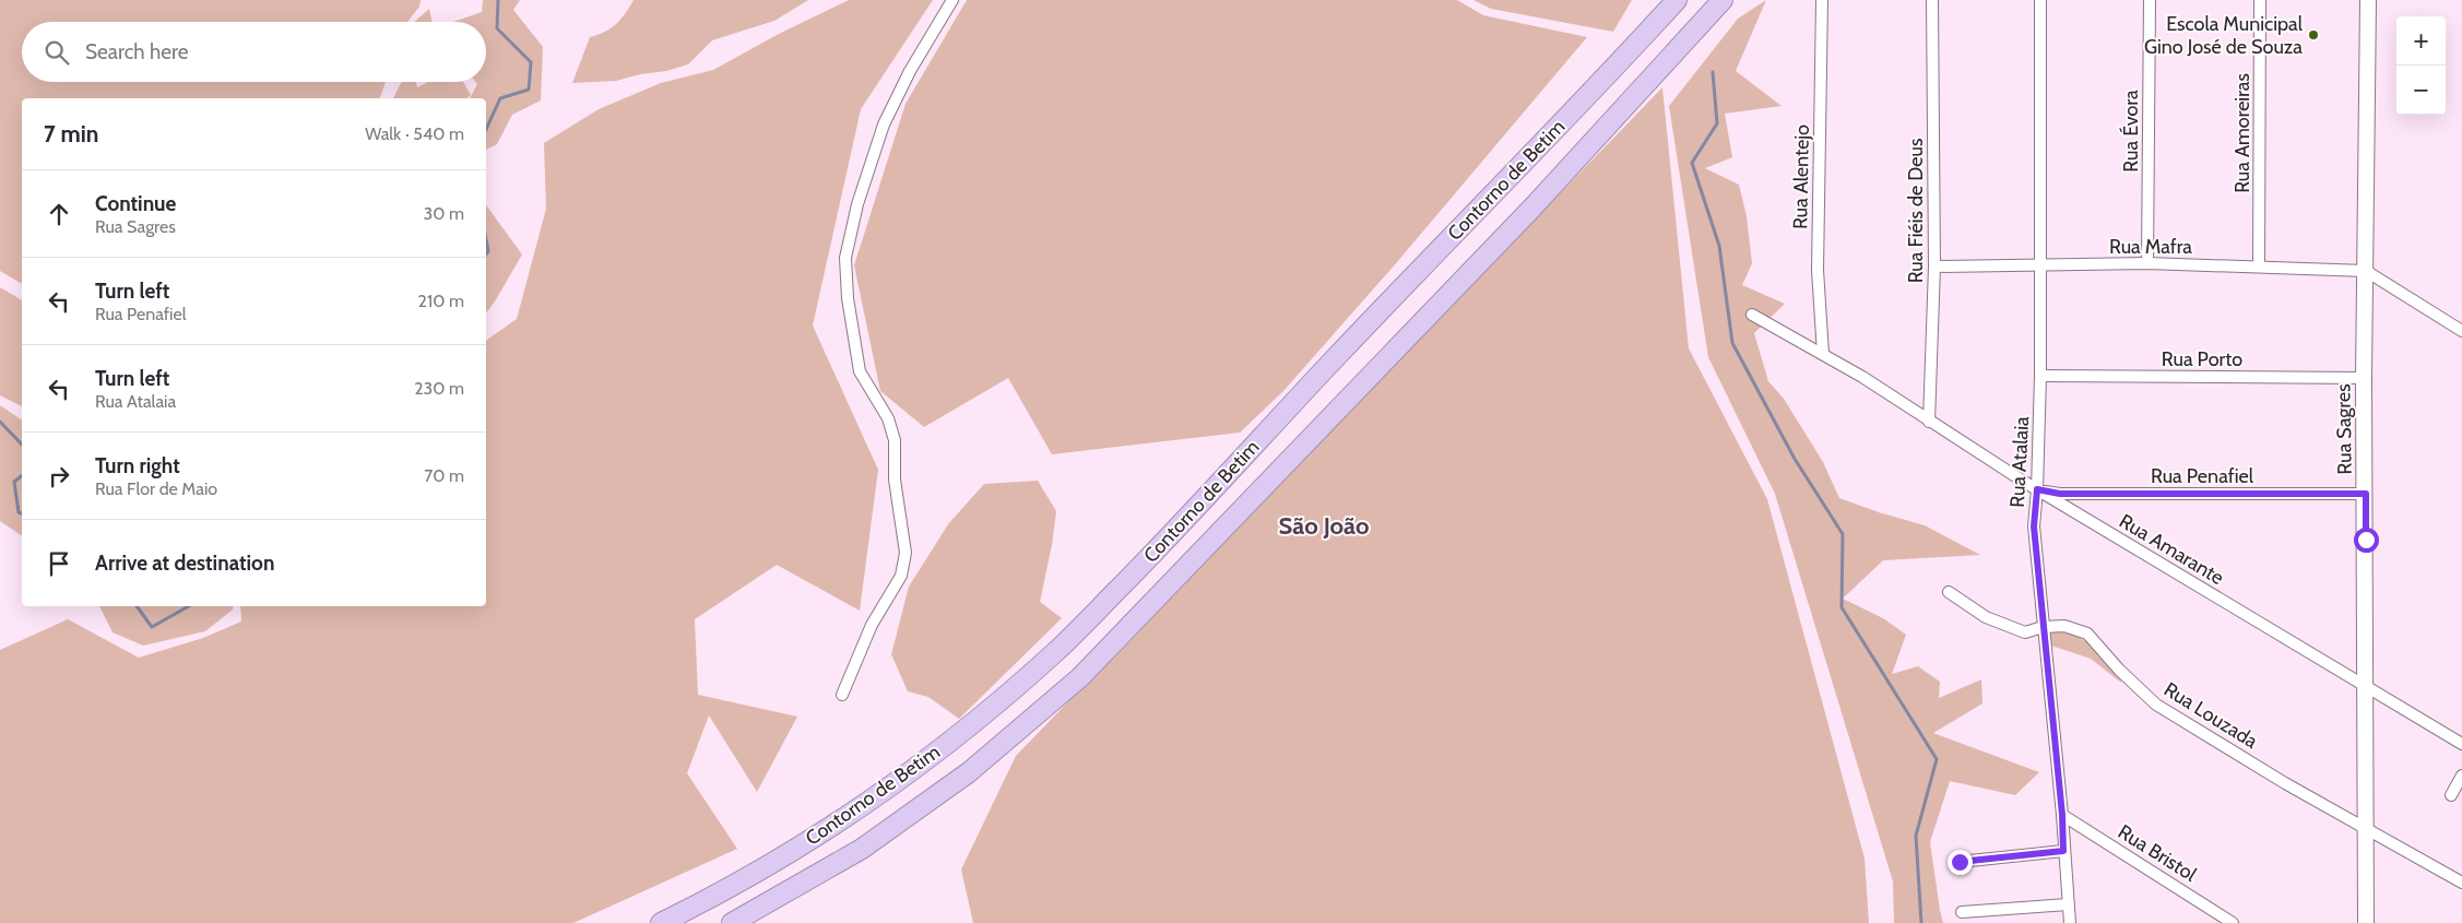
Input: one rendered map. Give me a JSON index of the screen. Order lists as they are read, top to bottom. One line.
{"streets":{"highway":["Contorno de Betim"],"street":["Rua Évora","Rua Amoreiras","Rua Alentejo","Rua Fiéis de Deus","Rua Mafra","Rua Porto","Rua Sagres","Rua Atalaia","Rua Penafiel","Rua Amarante","Rua Louzada","Rua Bristol"]},"crossings":[["Rua Évora","Rua Mafra"],["Rua Amoreiras","Rua Mafra"],["Rua Alentejo","Rua Amarante"],["Rua Fiéis de Deus","Rua Mafra"],["Rua Fiéis de Deus","Rua Amarante"],["Rua Mafra","Rua Sagres"],["Rua Mafra","Rua Atalaia"],["Rua Porto","Rua Sagres"],["Rua Porto","Rua Atalaia"],["Rua Sagres","Rua Penafiel"],["Rua Sagres","Rua Amarante"],["Rua Sagres","Rua Louzada"],["Rua Atalaia","Rua Penafiel"],["Rua Atalaia","Rua Amarante"],["Rua Atalaia","Rua Louzada"],["Rua Atalaia","Rua Bristol"],["Rua Penafiel","Rua Amarante"]],"districts":["São João"],"places":["Escola Municipal Gino José de Souza"],"page":{"map_buttons":["+","−"],"search":"Search here","heading":["7 min","Walk · 540 m"],"list":[["Continue","Rua Sagres","30 m"],["Turn left","Rua Penafiel","210 m"],["Turn left","Rua Atalaia","230 m"],["Turn right","Rua Flor de Maio","70 m"],"Arrive at destination"]}}
